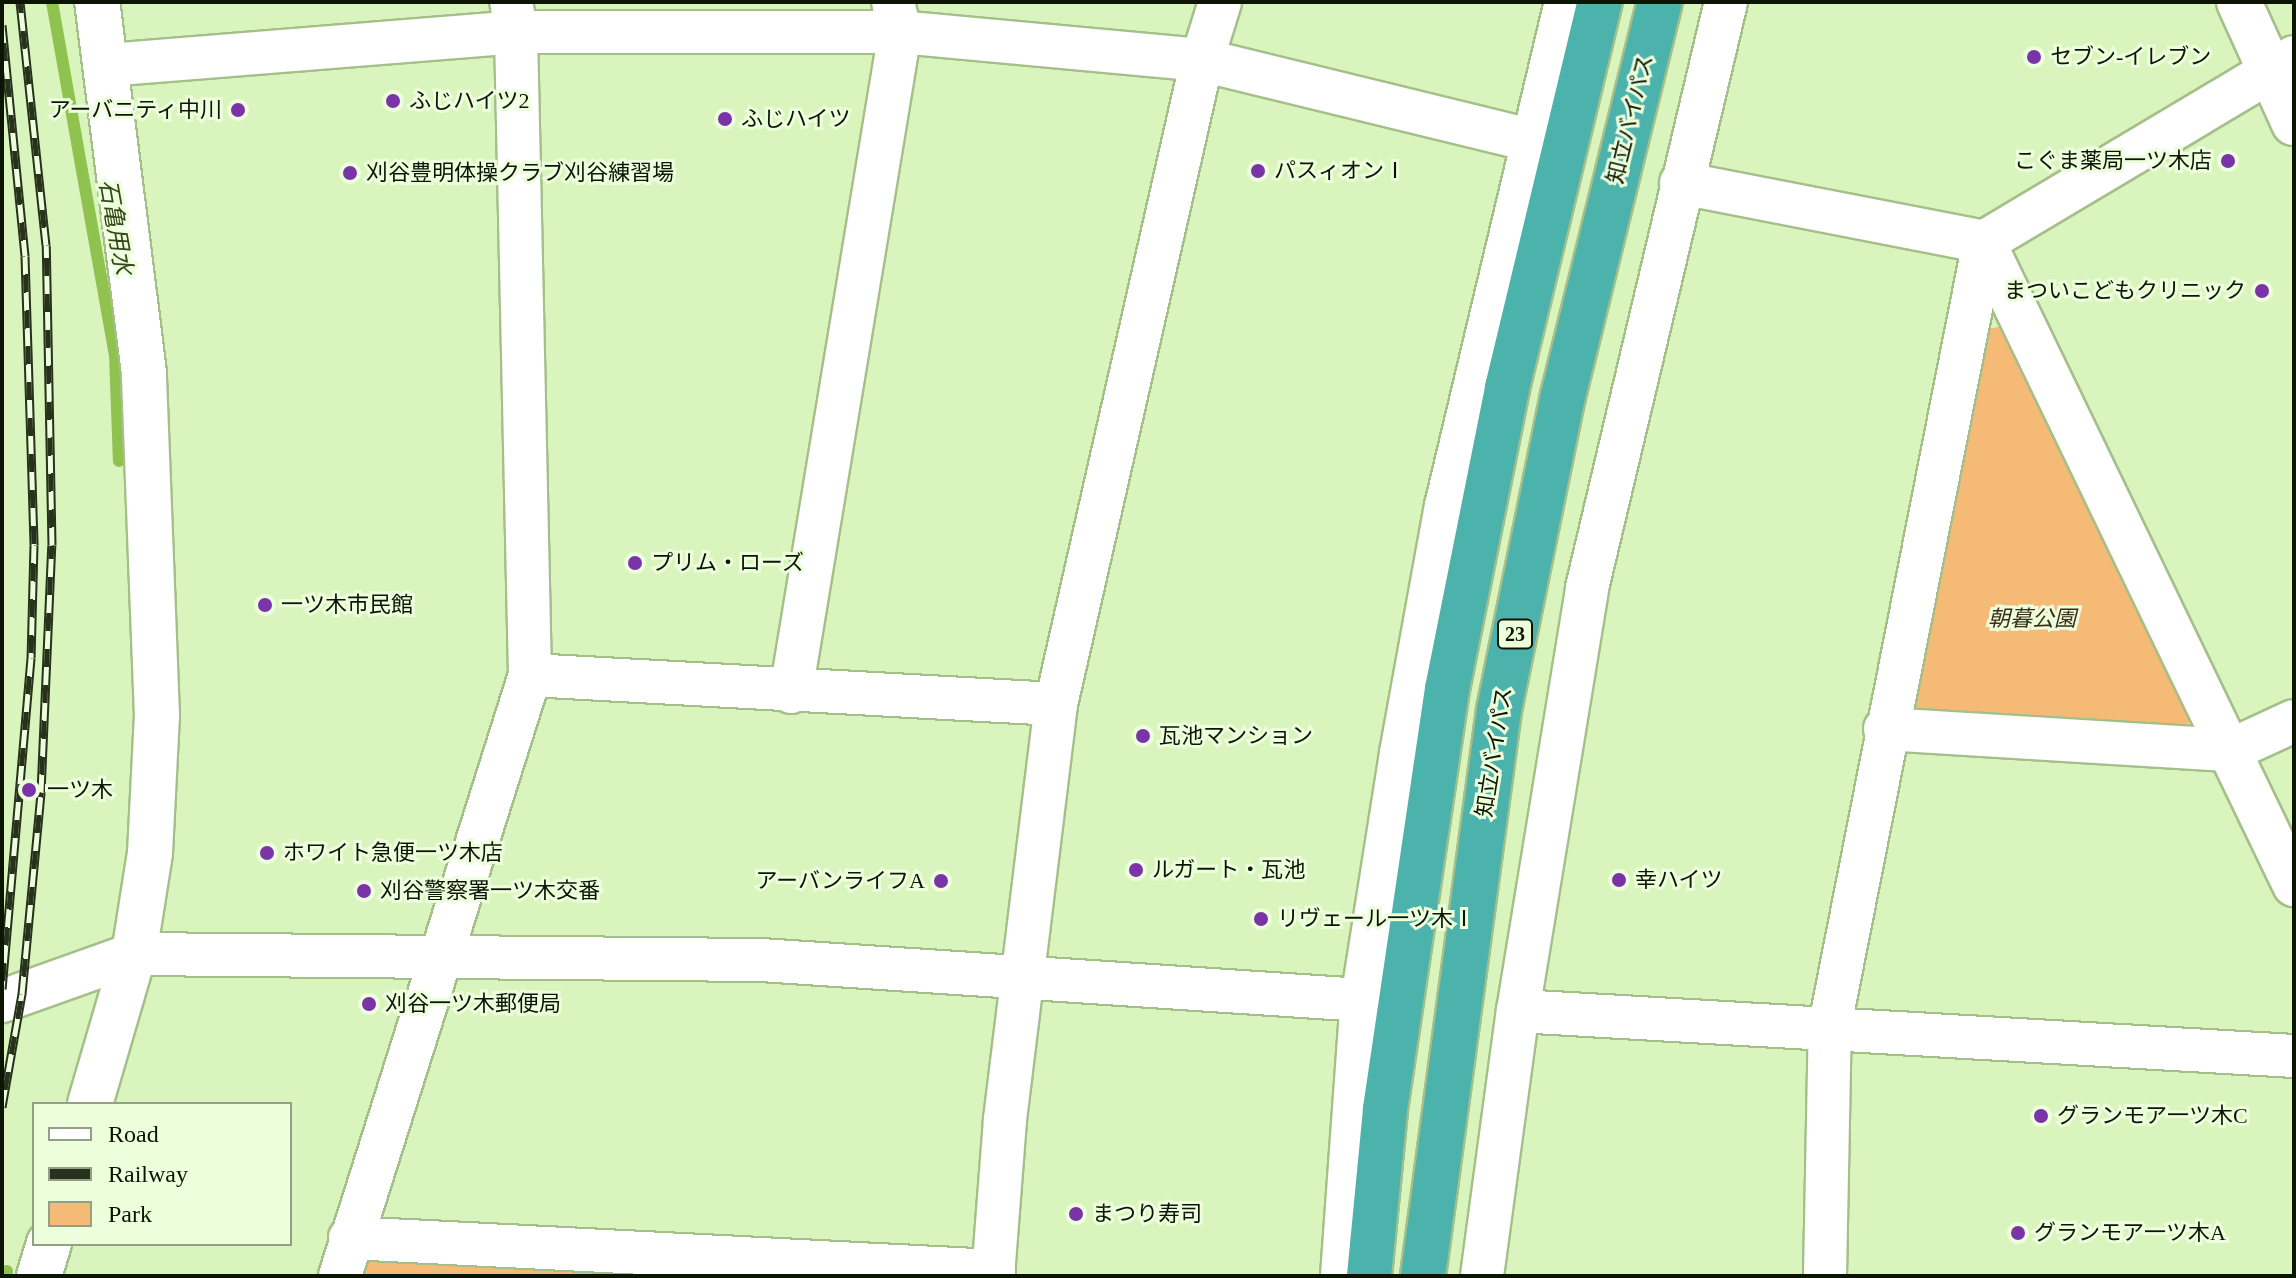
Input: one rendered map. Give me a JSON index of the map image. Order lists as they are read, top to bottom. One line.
{"streets":{"highway":["知立バイパス","23"]},"water":["石亀用水"],"parks":["朝暮公園"],"places":["セブン-イレブン","ふじハイツ2","アーバニティ中川","ふじハイツ","こぐま薬局一ツ木店","パスィオンⅠ","刈谷豊明体操クラブ刈谷練習場","まついこどもクリニック","プリム・ローズ","一ツ木市民館","瓦池マンション","一ツ木","ホワイト急便一ツ木店","ルガート・瓦池","幸ハイツ","アーバンライフA","刈谷警察署一ツ木交番","リヴェール一ツ木Ⅰ","刈谷一ツ木郵便局","グランモア一ツ木C","まつり寿司","グランモア一ツ木A"],"legend":["Road","Railway","Park"]}
